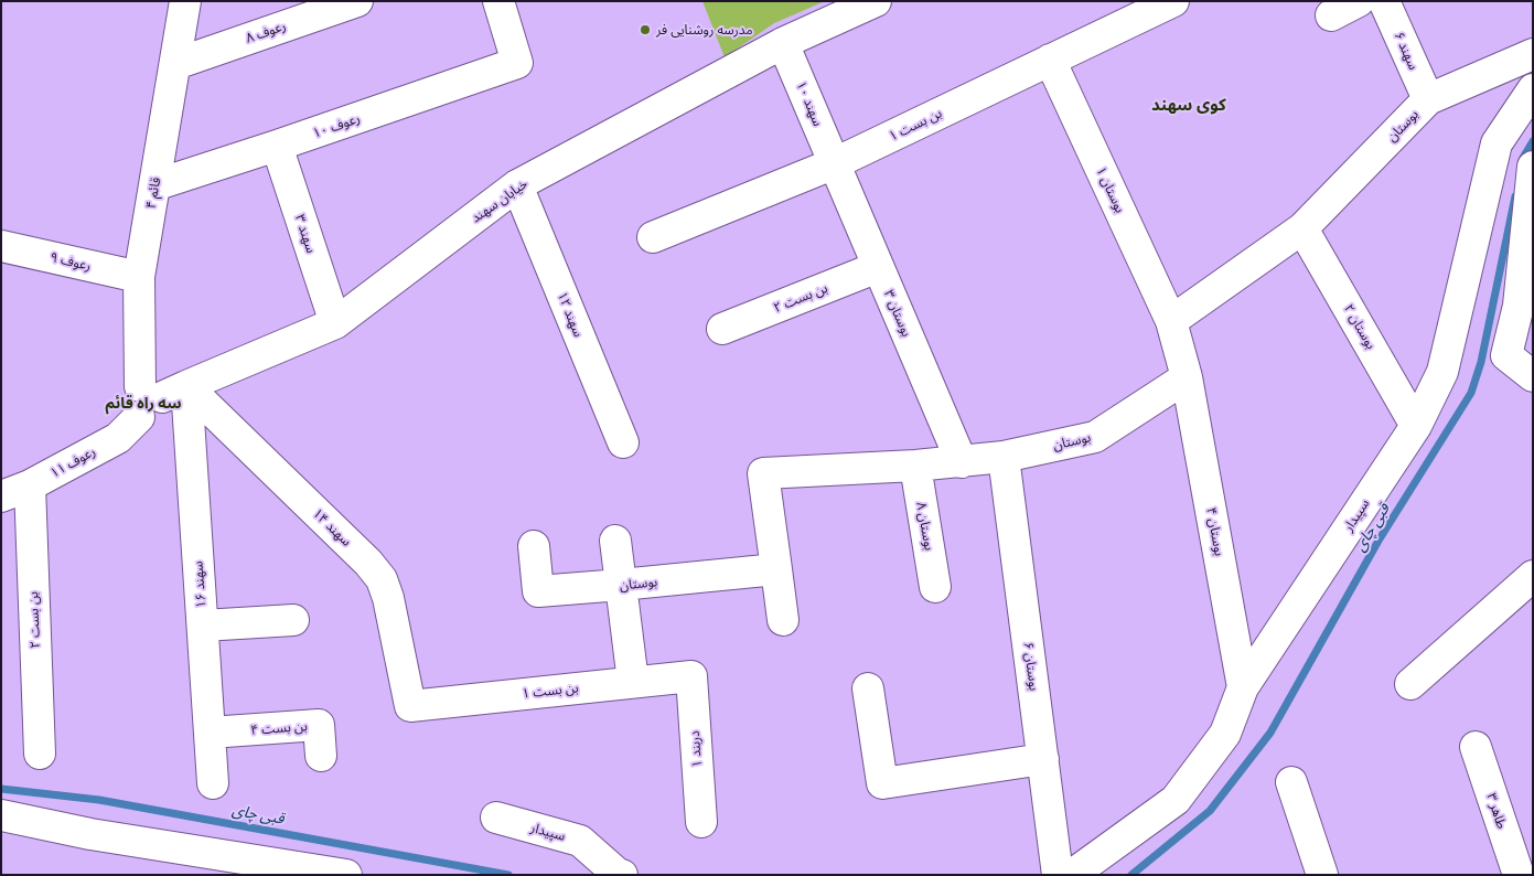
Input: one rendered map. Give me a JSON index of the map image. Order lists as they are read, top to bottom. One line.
{"streets":{"street":["رعوف ۸","سهند ۶","سهند ۱۰","بن بست ۱","رعوف ۱۰","بوستان","بوستان ۱","قائم ۴","خیابان سهند","سهند ۳","رعوف ۹","بن بست ۲","بوستان ۳","سهند ۱۲","بوستان ۲","رعوف ۱۱","سپیدار","بوستان ۸","سهند ۱۴","بوستان ۴","سهند ۱۶","بوستان ۶","بن بست ۴","دربند ۱","طاهر ۳"]},"crossings":[["رعوف ۸","قائم ۴"],["سهند ۶","بوستان"],["سهند ۱۰","بن بست ۱"],["سهند ۱۰","خیابان سهند"],["سهند ۱۰","بوستان ۳"],["بن بست ۱","بوستان ۱"],["بن بست ۱","بوستان ۳"],["بن بست ۱","سهند ۱۴"],["بن بست ۱","دربند ۱"],["رعوف ۱۰","قائم ۴"],["رعوف ۱۰","سهند ۳"],["بوستان","بوستان ۱"],["بوستان","بوستان ۳"],["بوستان","بوستان ۲"],["بوستان","بوستان ۸"],["بوستان","بوستان ۴"],["بوستان","بوستان ۶"],["قائم ۴","خیابان سهند"],["قائم ۴","رعوف ۹"],["قائم ۴","رعوف ۱۱"],["قائم ۴","سهند ۱۴"],["قائم ۴","سهند ۱۶"],["خیابان سهند","سهند ۳"],["خیابان سهند","سهند ۱۲"],["خیابان سهند","رعوف ۱۱"],["خیابان سهند","سهند ۱۴"],["خیابان سهند","سهند ۱۶"],["بن بست ۲","بوستان ۳"],["بن بست ۲","رعوف ۱۱"],["بوستان ۲","سپیدار"],["رعوف ۱۱","سهند ۱۴"],["رعوف ۱۱","سهند ۱۶"],["سپیدار","بوستان ۴"],["سهند ۱۴","سهند ۱۶"],["سهند ۱۶","بن بست ۴"]],"districts":["کوی سهند","سه راه قائم"],"water":["قبی چای"],"places":["مدرسه روشنایی فر"]}
